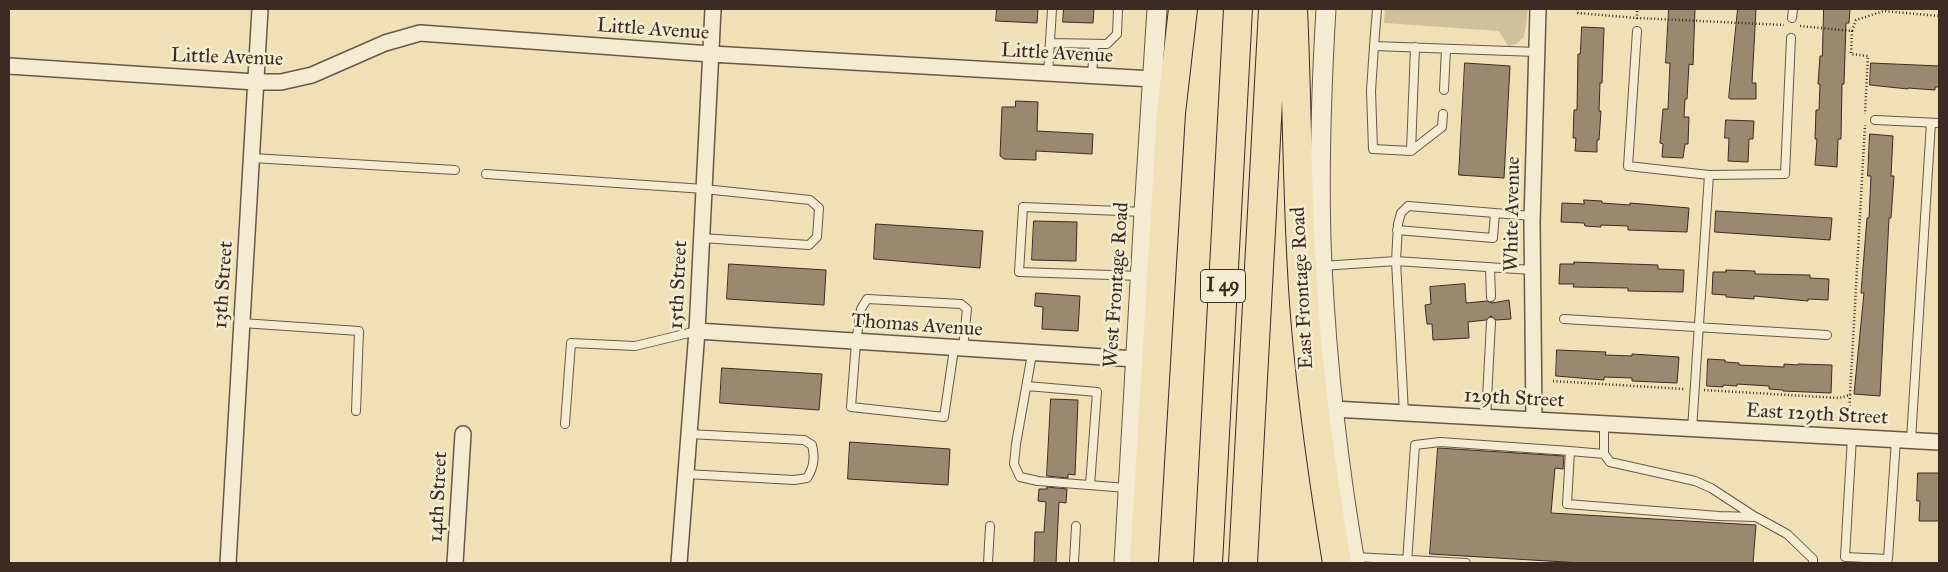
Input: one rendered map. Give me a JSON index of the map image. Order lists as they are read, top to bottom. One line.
{"streets":{"highway":["I 49"],"street":["Little Avenue","White Avenue","13th Street","15th Street","West Frontage Road","East Frontage Road","Thomas Avenue","129th Street","East 129th Street","14th Street"]},"crossings":[["Little Avenue","13th Street"],["Little Avenue","15th Street"],["Little Avenue","West Frontage Road"],["White Avenue","129th Street"],["15th Street","Thomas Avenue"],["West Frontage Road","Thomas Avenue"],["East Frontage Road","129th Street"],["129th Street","East 129th Street"]]}
